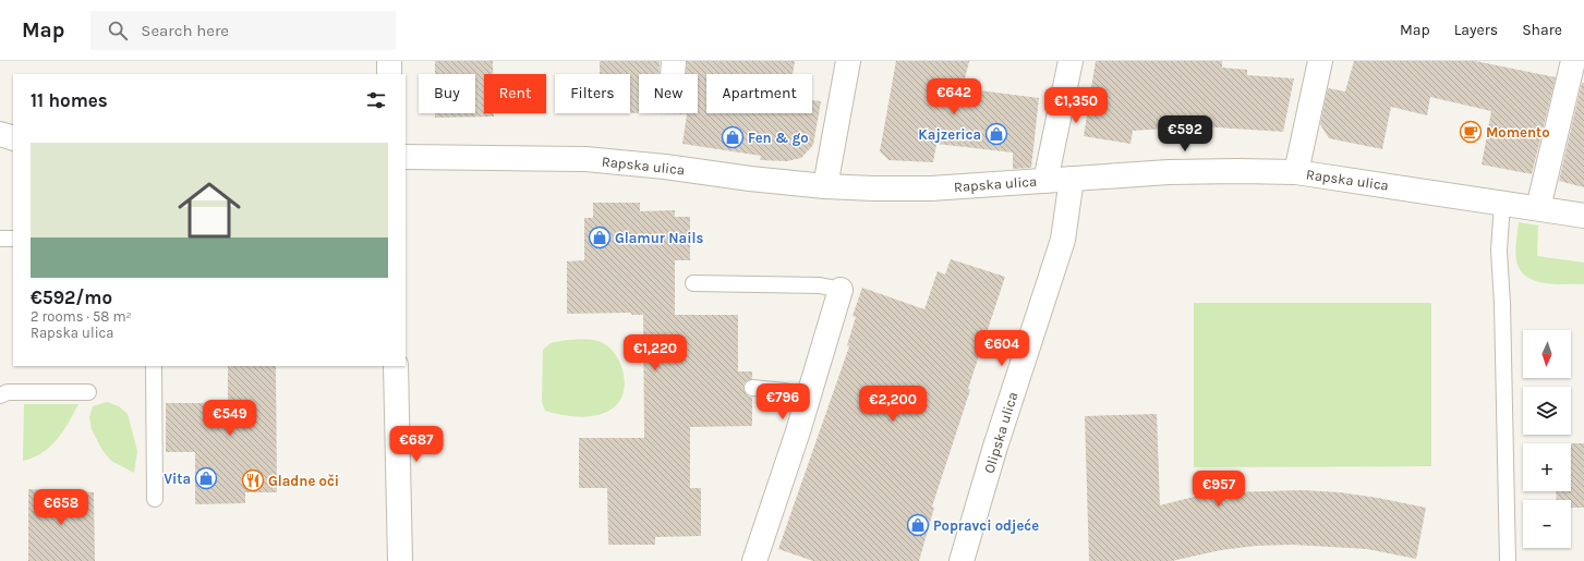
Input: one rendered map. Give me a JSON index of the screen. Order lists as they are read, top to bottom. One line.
{"streets":{"street":["Rapska ulica","Olipska ulica"]},"crossings":[["Rapska ulica","Olipska ulica"]],"places":{"cafe":["Momento"],"shop":["Kajzerica","Fen & go","Glamur Nails","Vita","Popravci odjeće"],"restaurant":["Gladne oči"]},"north":"bottom","page":{"header":"Map","search":"Search here","nav":["Map","Layers","Share"],"chip":["Buy","Rent","Filters","New","Apartment"],"heading":"11 homes","price":["€642","€1,350","€592","€604","€1,220","€796","€2,200","€549","€687","€957","€658"],"list":[{"name":"€592/mo","note":"2 rooms · 58 m² · Rapska ulica"}],"map_buttons":["+","−"]}}
